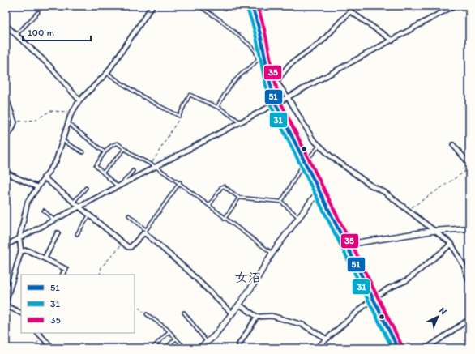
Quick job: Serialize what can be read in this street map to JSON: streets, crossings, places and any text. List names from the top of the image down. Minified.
{"districts":["女沼"],"lines":["transit line 51","transit line 35","transit line 31"],"legend":["51","31","35"],"scale_bar":"100 m","north":"top right"}
